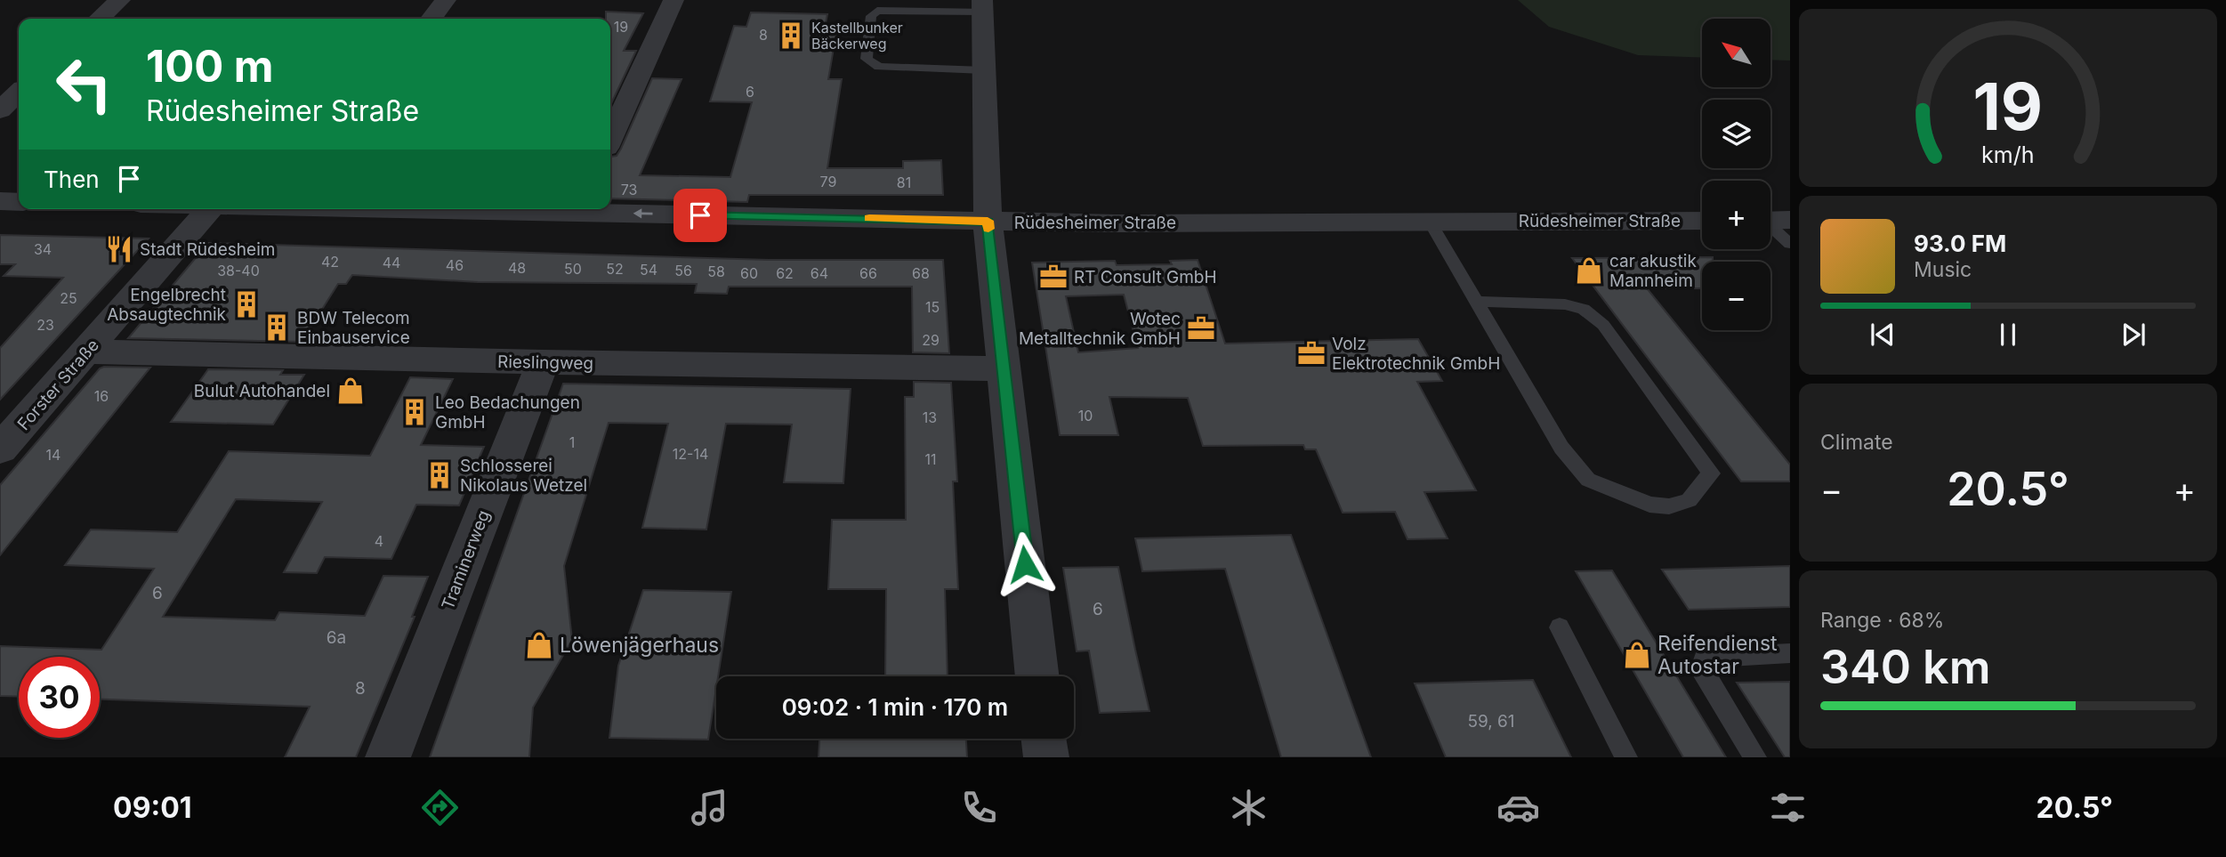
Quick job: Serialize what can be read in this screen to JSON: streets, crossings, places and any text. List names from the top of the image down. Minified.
{"streets":{"street":["Rüdesheimer Straße","Rieslingweg","Forster Straße","Traminerweg"]},"crossings":[["Rieslingweg","Forster Straße"],["Rieslingweg","Traminerweg"]],"one_way":["Rüdesheimer Straße"],"places":{"building":["Kastellbunker Bäckerweg","Engelbrecht Absaugtechnik","BDW Telecom Einbauservice","Leo Bedachungen GmbH","Schlosserei Nikolaus Wetzel"],"restaurant":["Stadt Rüdesheim"],"shop":["car akustik Mannheim","Bulut Autohandel","Löwenjägerhaus","Reifendienst Autostar"],"office":["RT Consult GmbH","Wotec Metalltechnik GmbH","Volz Elektrotechnik GmbH"]},"house_numbers":["19","8","6","79","81","73","34","42","44","46","48","50","52","54","38-40","56","58","60","62","64","66","68","25","15","23","29","16","10","13","1","12-14","14","11","4","6","6","6a","8","59, 61"],"north":"top left","page":{"map_buttons":["+","−"],"turn":["100 m","Rüdesheimer Straße"],"then":"Then","song":["93.0 FM","Music"],"tile":["Climate",["Range · 68%","340 km"]],"heat":["−","20.5°","+"],"limit":"30","trip":"09:02 · 1 min · 170 m","tabs":["09:01","20.5°"],"gauge":["19","km/h"]}}
